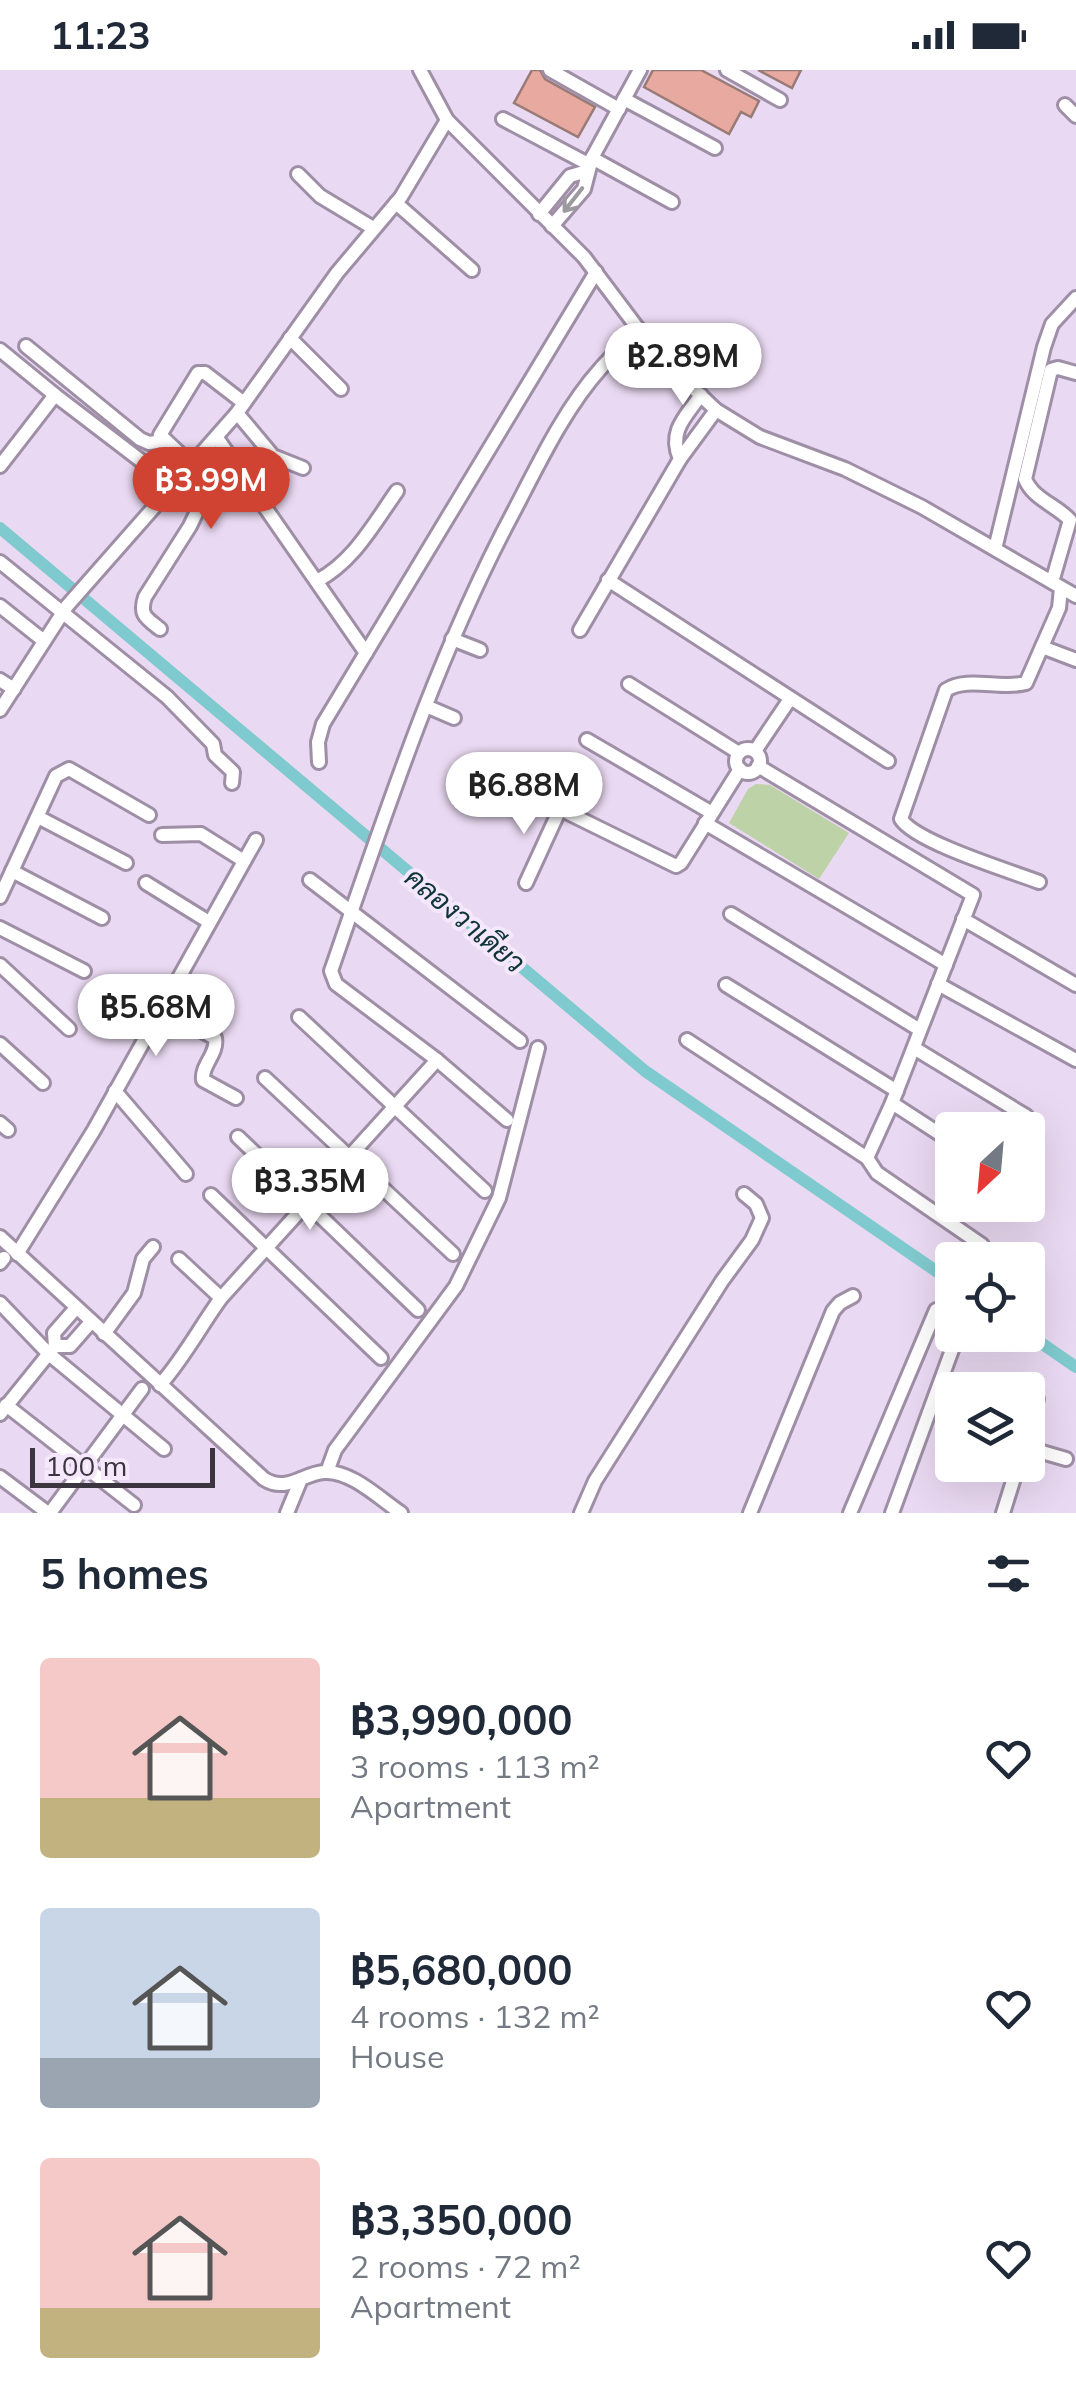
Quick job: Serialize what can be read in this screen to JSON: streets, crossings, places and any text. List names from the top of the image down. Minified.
{"water":["คลองวาเดียว"],"scale_bar":"100 m","north":"bottom left","page":{"status":"11:23","price":["฿2.89M","฿3.99M","฿6.88M","฿5.68M","฿3.35M"],"scale":"100 m","heading":"5 homes","list":[{"name":"฿3,990,000","note":"3 rooms · 113 m² · Apartment"},{"name":"฿5,680,000","note":"4 rooms · 132 m² · House"},{"name":"฿3,350,000","note":"2 rooms · 72 m² · Apartment"}]}}
